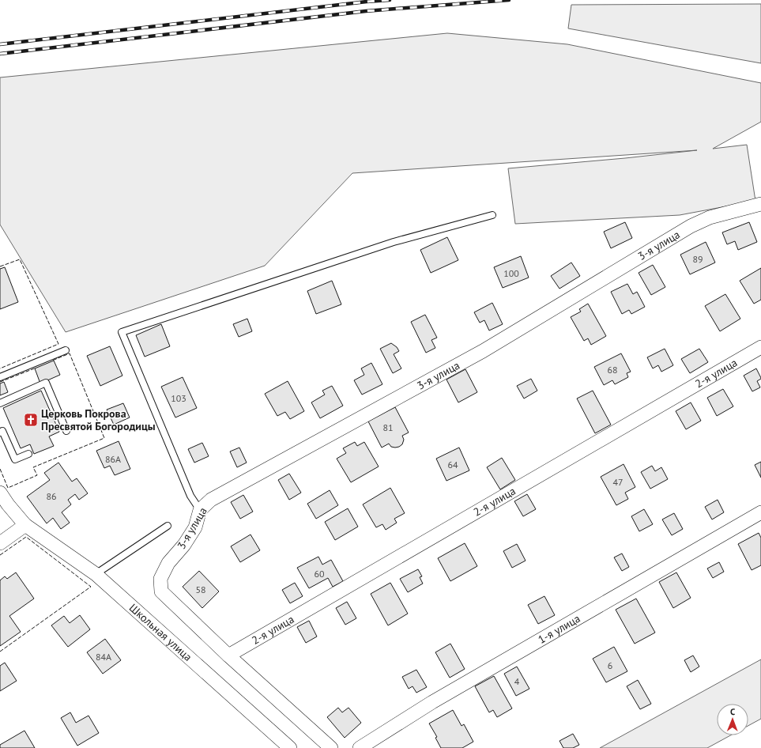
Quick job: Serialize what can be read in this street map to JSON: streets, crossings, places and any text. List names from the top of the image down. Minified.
{"streets":{"street":["3-я улица","2-я улица","1-я улица","Школьная улица"]},"crossings":[["3-я улица","2-я улица"]],"places":{"church":["Церковь Покрова Пресвятой Богородицы"]},"house_numbers":["89","100","68","103","81","86А","64","47","86","60","58","84А","6","4"],"north":"top"}
